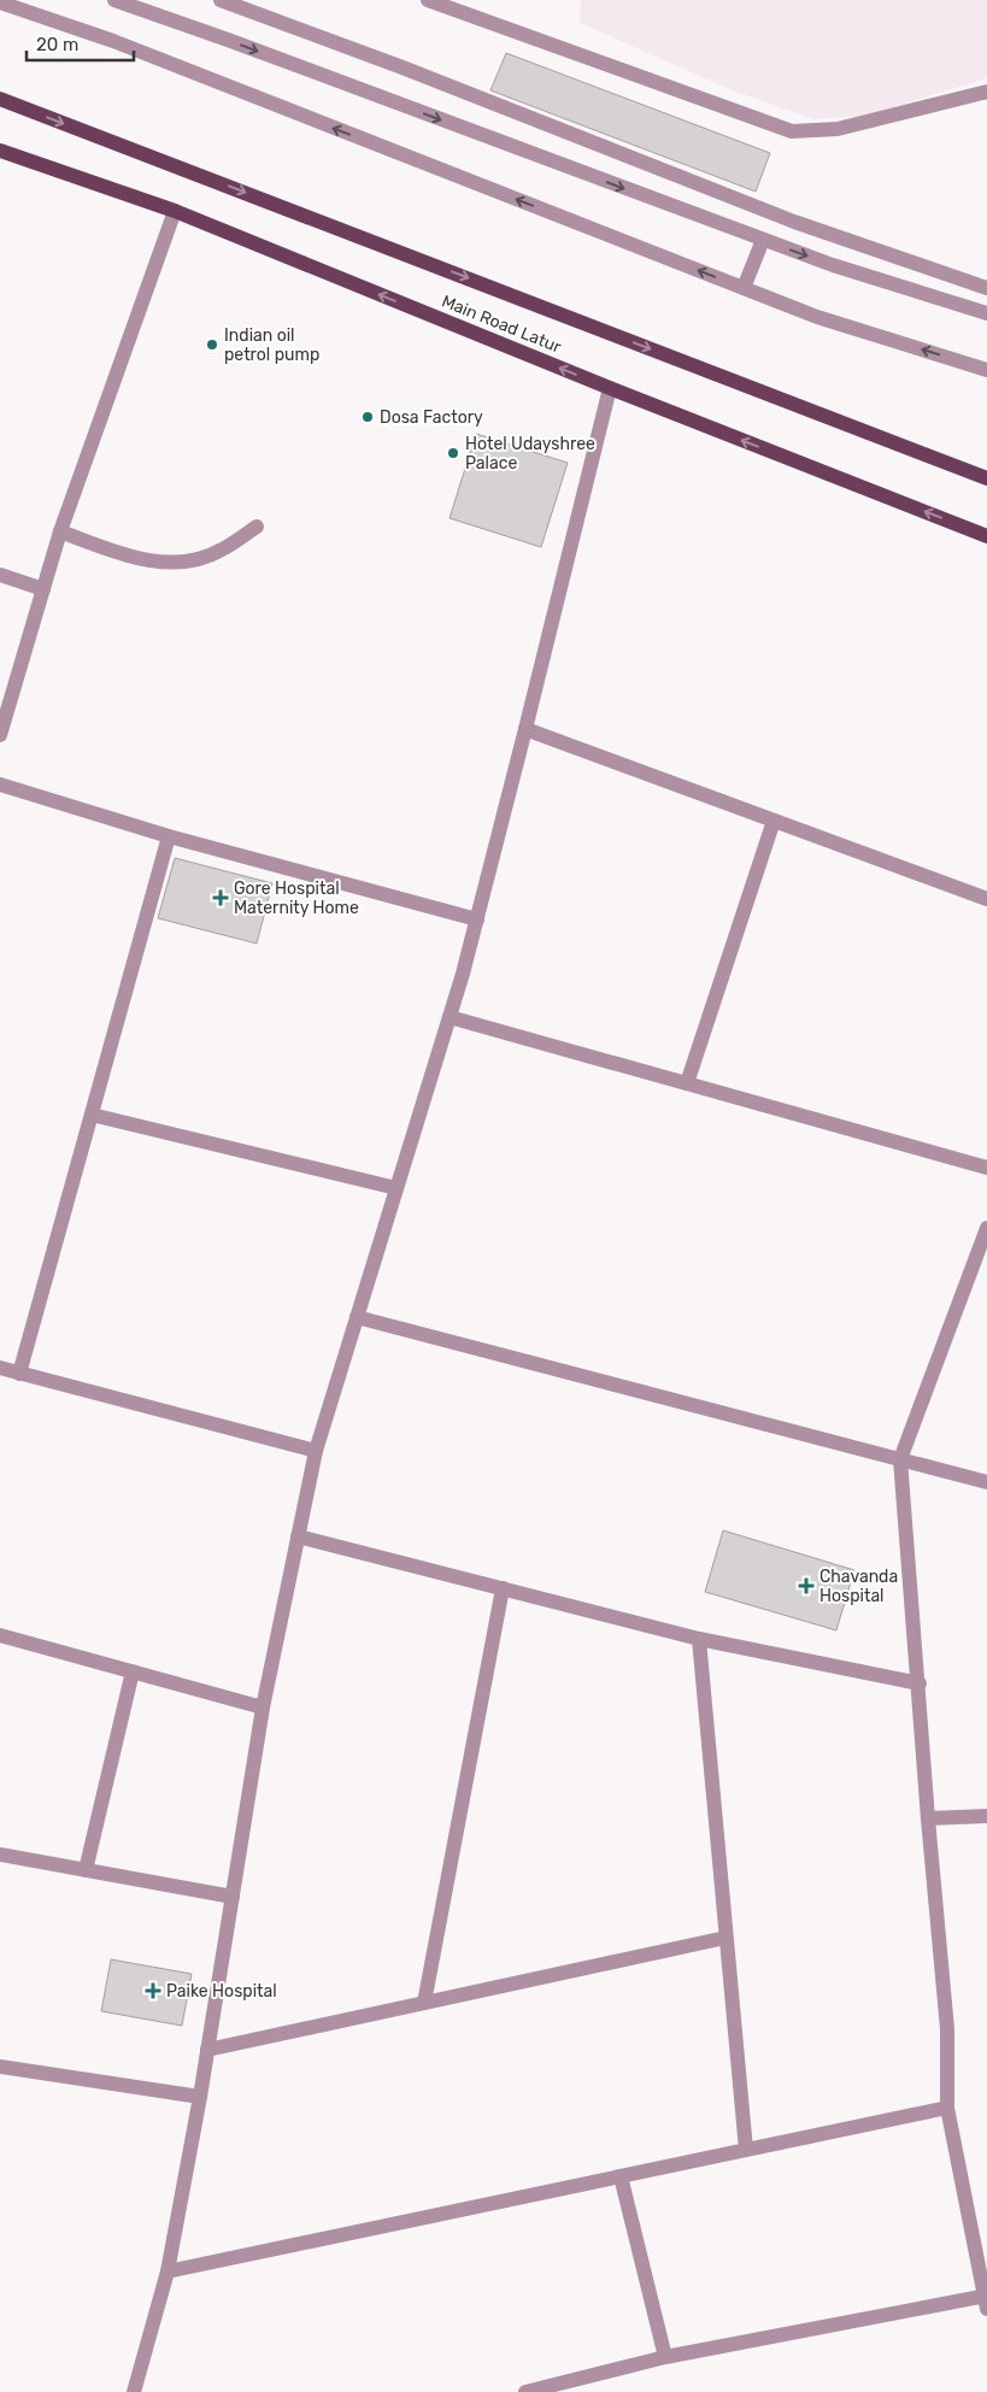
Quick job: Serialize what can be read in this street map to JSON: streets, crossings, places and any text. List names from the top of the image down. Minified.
{"streets":{"main road":["Main Road Latur"]},"places":{"other":["Indian oil petrol pump","Dosa Factory","Hotel Udayshree Palace"],"health":["Gore Hospital Maternity Home","Chavanda Hospital","Paike Hospital"]},"scale_bar":"20 m"}
